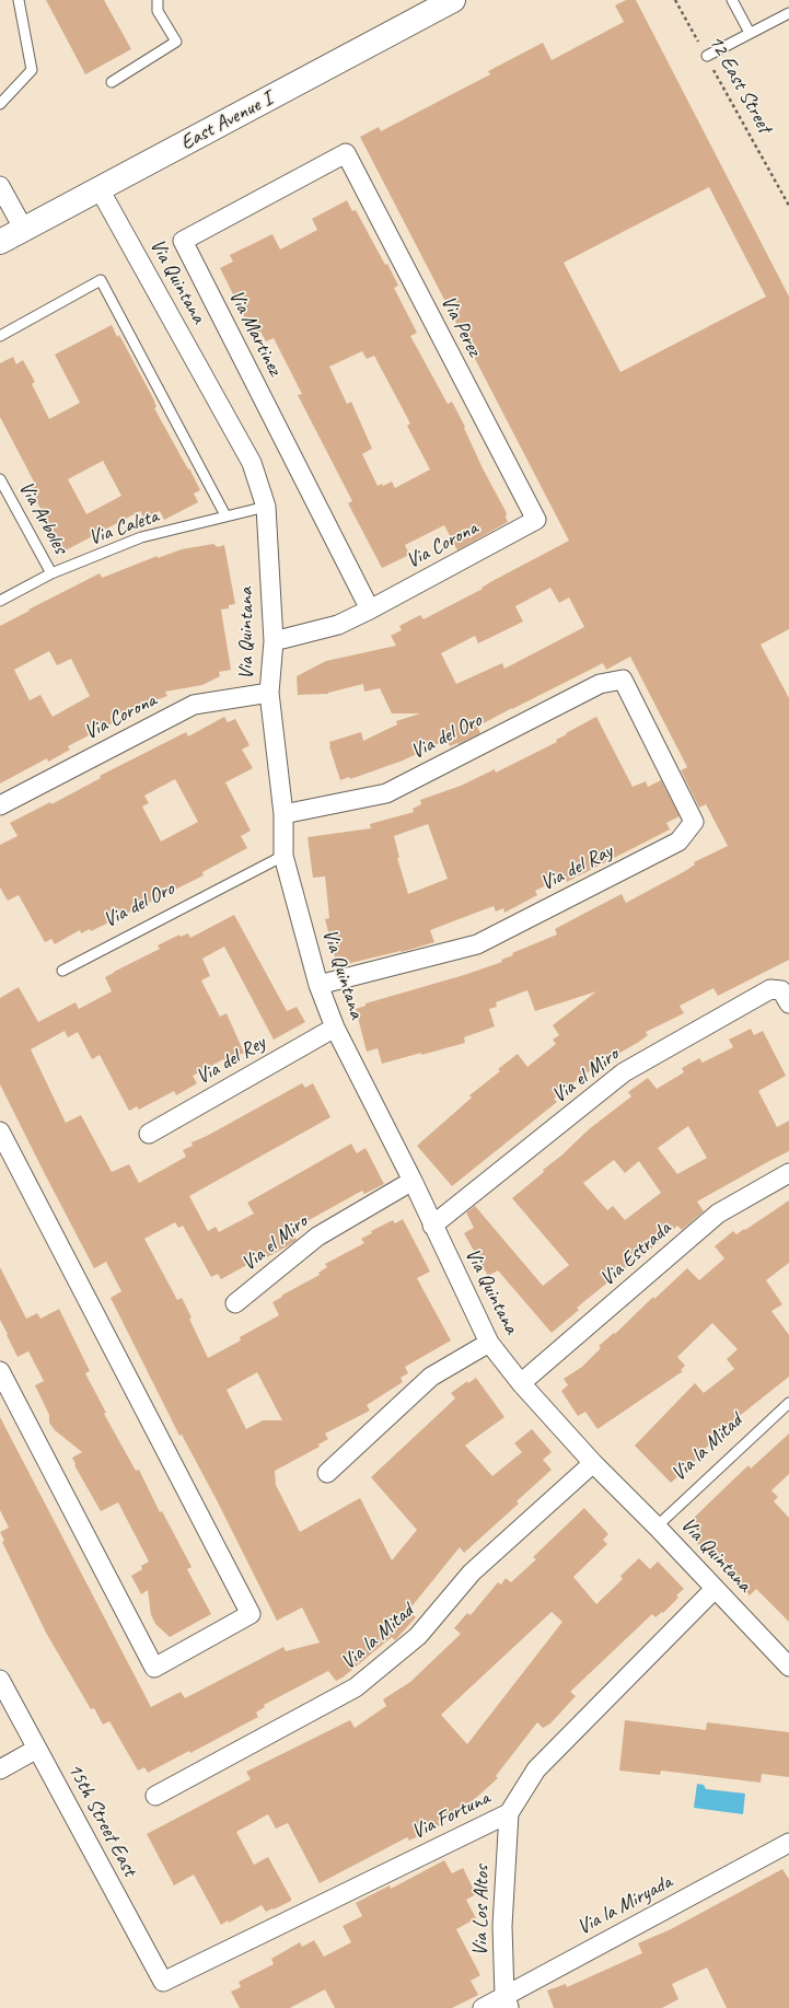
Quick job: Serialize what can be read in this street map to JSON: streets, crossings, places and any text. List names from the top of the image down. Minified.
{"streets":{"main road":["East Avenue I"],"street":["Via Quintana","Via Perez","Via Martinez","Via Corona","Via del Oro","Via del Ray","Via del Rey","Via el Miro","Via Estrada","Via la Mitad","Via Fortuna","15th Street East","Via la Miryada","Via Los Altos"],"lane":["Via Arboles","Via Caleta"],"path":["12 East Street"]},"crossings":[["East Avenue I","Via Quintana"],["Via Quintana","Via Caleta"],["Via Quintana","Via Corona"],["Via Quintana","Via del Oro"],["Via Quintana","Via del Ray"],["Via Quintana","Via del Rey"],["Via Quintana","Via el Miro"],["Via Quintana","Via Estrada"],["Via Quintana","Via la Mitad"],["Via Quintana","Via Fortuna"],["Via Perez","Via Martinez"],["Via Perez","Via Corona"],["Via Martinez","Via Corona"],["Via Arboles","Via Caleta"],["Via del Oro","Via del Ray"],["Via Fortuna","15th Street East"],["Via Fortuna","Via Los Altos"],["Via la Miryada","Via Los Altos"]]}
